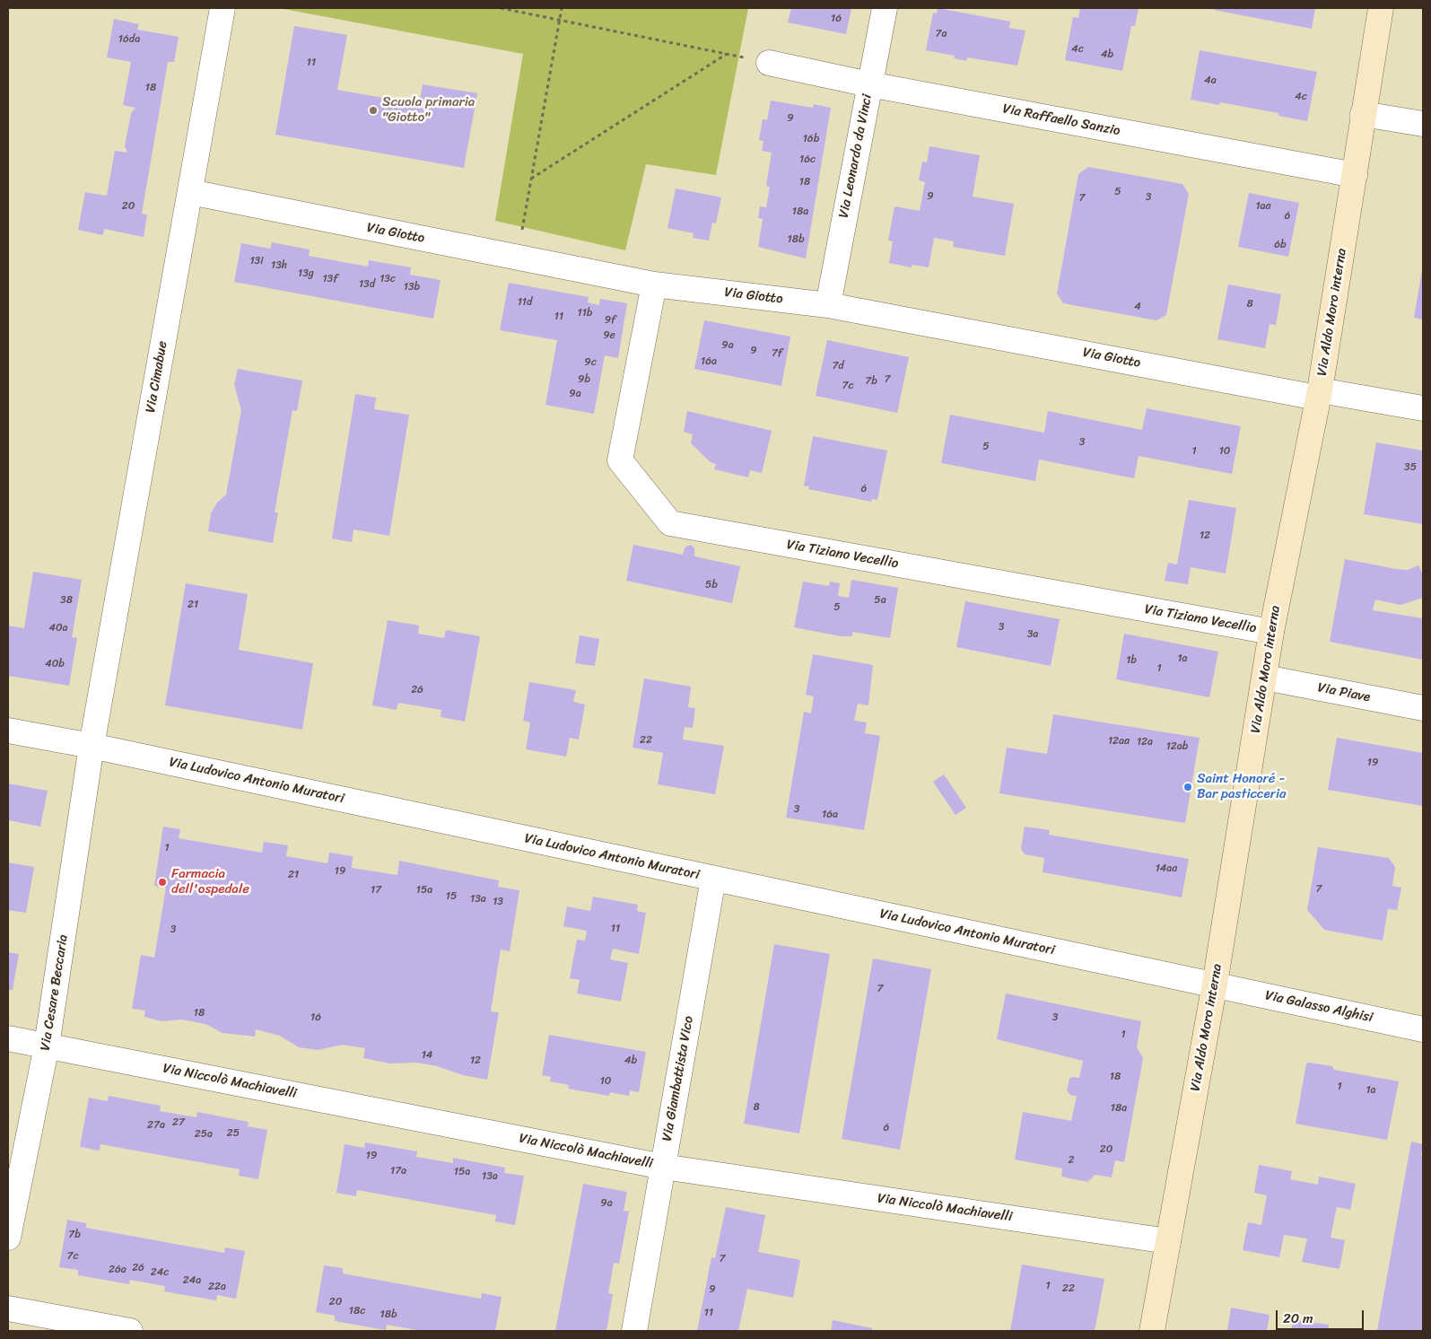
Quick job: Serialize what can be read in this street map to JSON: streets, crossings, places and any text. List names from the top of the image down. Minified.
{"streets":{"street":["Via Raffaello Sanzio","Via Leonardo da Vinci","Via Giotto","Via Aldo Moro interna","Via Cimabue","Via Tiziano Vecellio","Via Piave","Via Ludovico Antonio Muratori","Via Cesare Beccaria","Via Galasso Alghisi","Via Giambattista Vico","Via Niccolò Machiavelli"]},"crossings":[["Via Raffaello Sanzio","Via Leonardo da Vinci"],["Via Raffaello Sanzio","Via Aldo Moro interna"],["Via Leonardo da Vinci","Via Giotto"],["Via Giotto","Via Aldo Moro interna"],["Via Giotto","Via Cimabue"],["Via Giotto","Via Tiziano Vecellio"],["Via Aldo Moro interna","Via Tiziano Vecellio"],["Via Aldo Moro interna","Via Piave"],["Via Aldo Moro interna","Via Ludovico Antonio Muratori"],["Via Aldo Moro interna","Via Galasso Alghisi"],["Via Aldo Moro interna","Via Niccolò Machiavelli"],["Via Cimabue","Via Ludovico Antonio Muratori"],["Via Cimabue","Via Cesare Beccaria"],["Via Ludovico Antonio Muratori","Via Cesare Beccaria"],["Via Ludovico Antonio Muratori","Via Galasso Alghisi"],["Via Ludovico Antonio Muratori","Via Giambattista Vico"],["Via Cesare Beccaria","Via Niccolò Machiavelli"],["Via Giambattista Vico","Via Niccolò Machiavelli"]],"places":["Scuola primaria \"Giotto\"","Saint Honoré - Bar pasticceria","Farmacia dell'ospedale"],"house_numbers":["16","7a","16da","4c","4b","11","4a","18","4c","9","16b","16c","18","5","9","3","7","20","1aa","18a","6","18b","6b","13i","13h","13g","13f","13c","13d","13b","11d","8","4","11b","11","9f","9e","9a","9","7f","16a","9c","7d","9b","7","7b","7c","9a","3","5","1","10","35","6","12","5b","38","5a","21","5","3","40a","3a","1a","1b","40b","1","26","22","12aa","12a","12ab","19","3","16a","1","14aa","19","21","7","17","15a","15","13a","13","11","3","7","18","16","3","1","14","12","4b","18","10","1","1a","8","18a","27","27a","6","25","25a","20","19","2","17a","15a","13a","9a","7b","7c","7","26","26a","24c","24a","1","22a","22","9","20","18c","11","18b"],"scale_bar":"20 m"}
